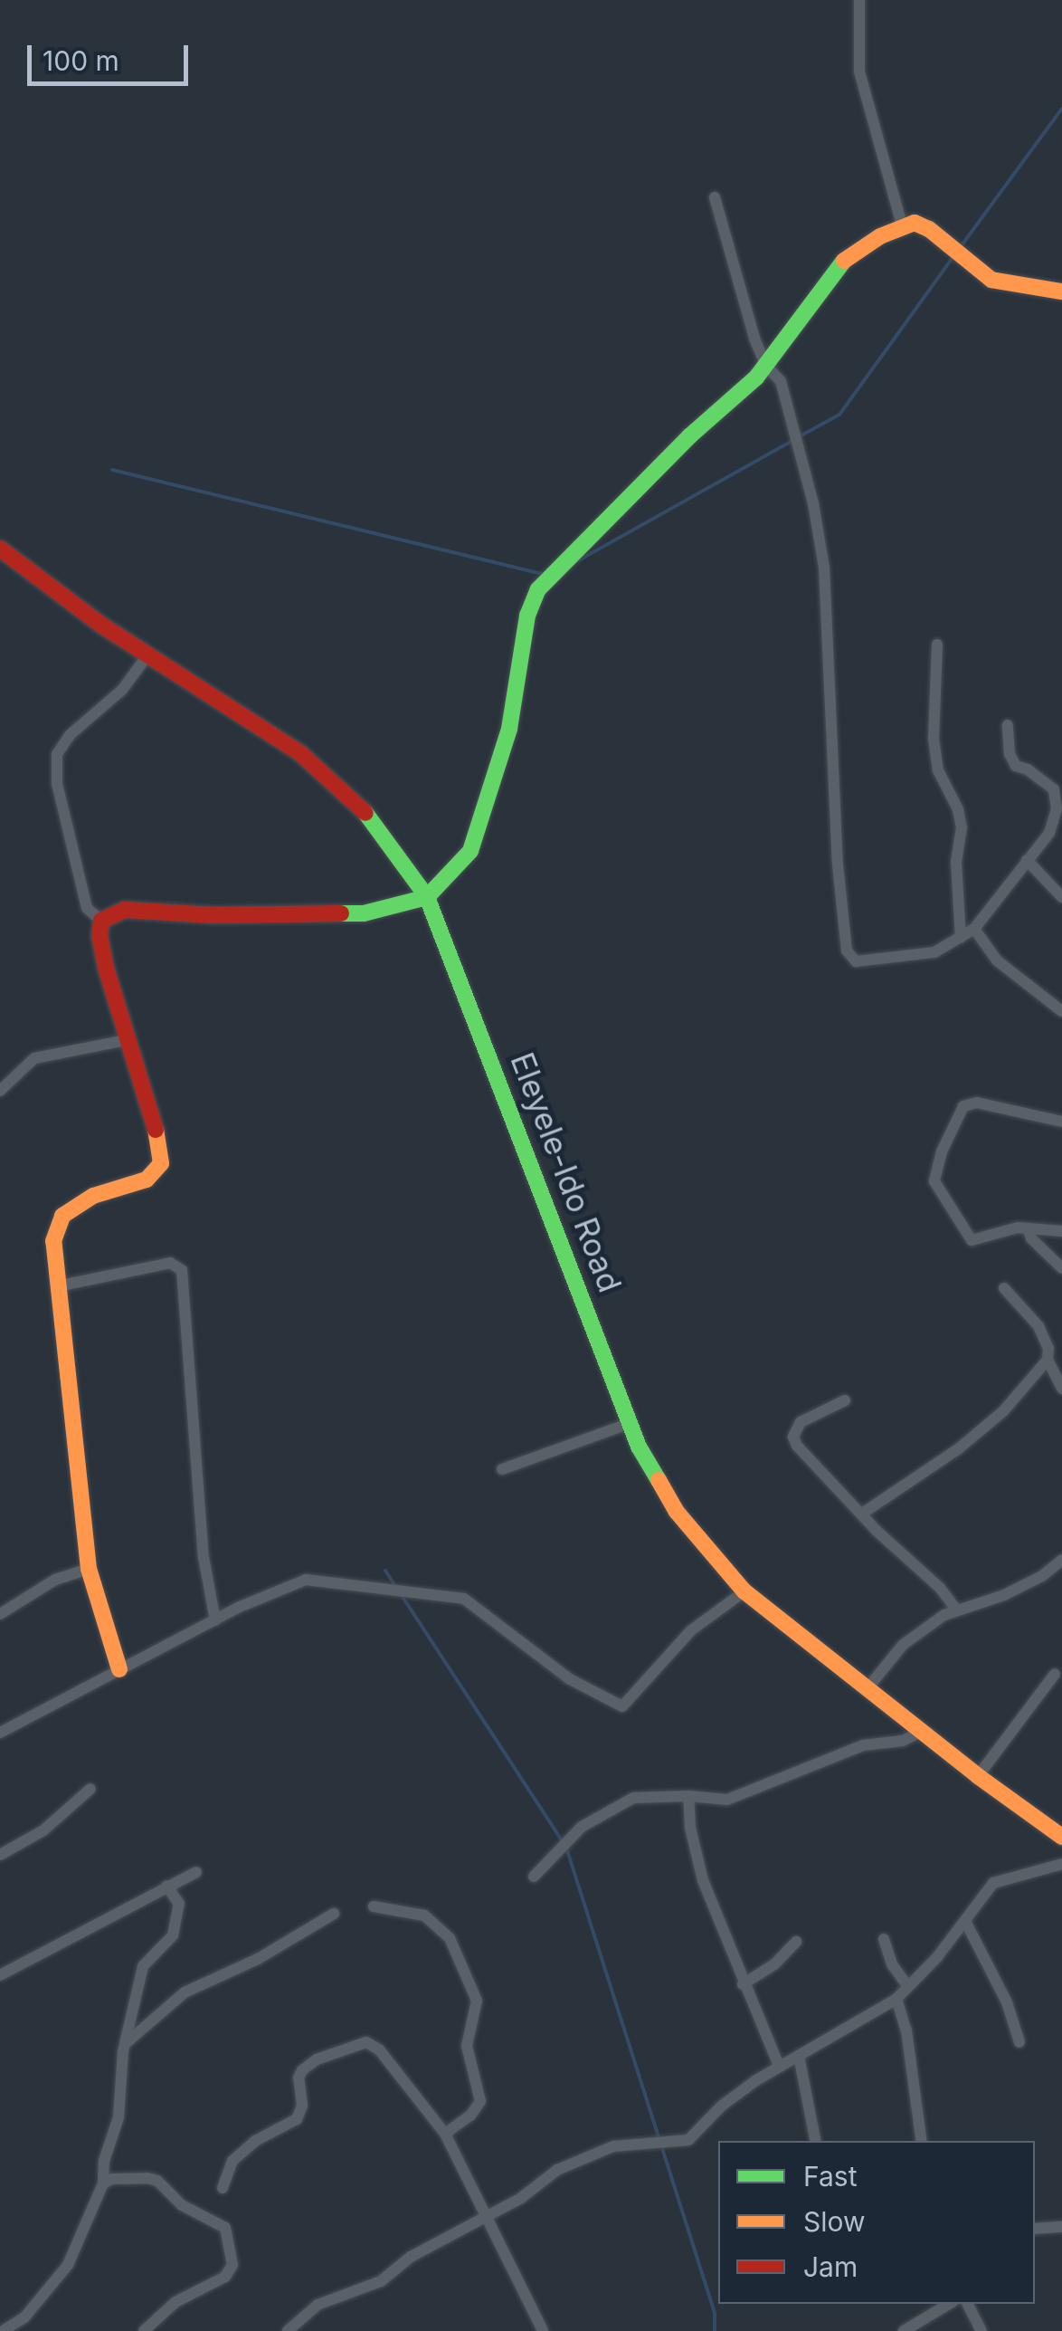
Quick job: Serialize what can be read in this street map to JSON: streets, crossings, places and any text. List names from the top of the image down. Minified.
{"streets":{"street":["Eleyele-Ido Road"]},"legend":["Fast","Slow","Jam"],"scale_bar":"100 m"}
